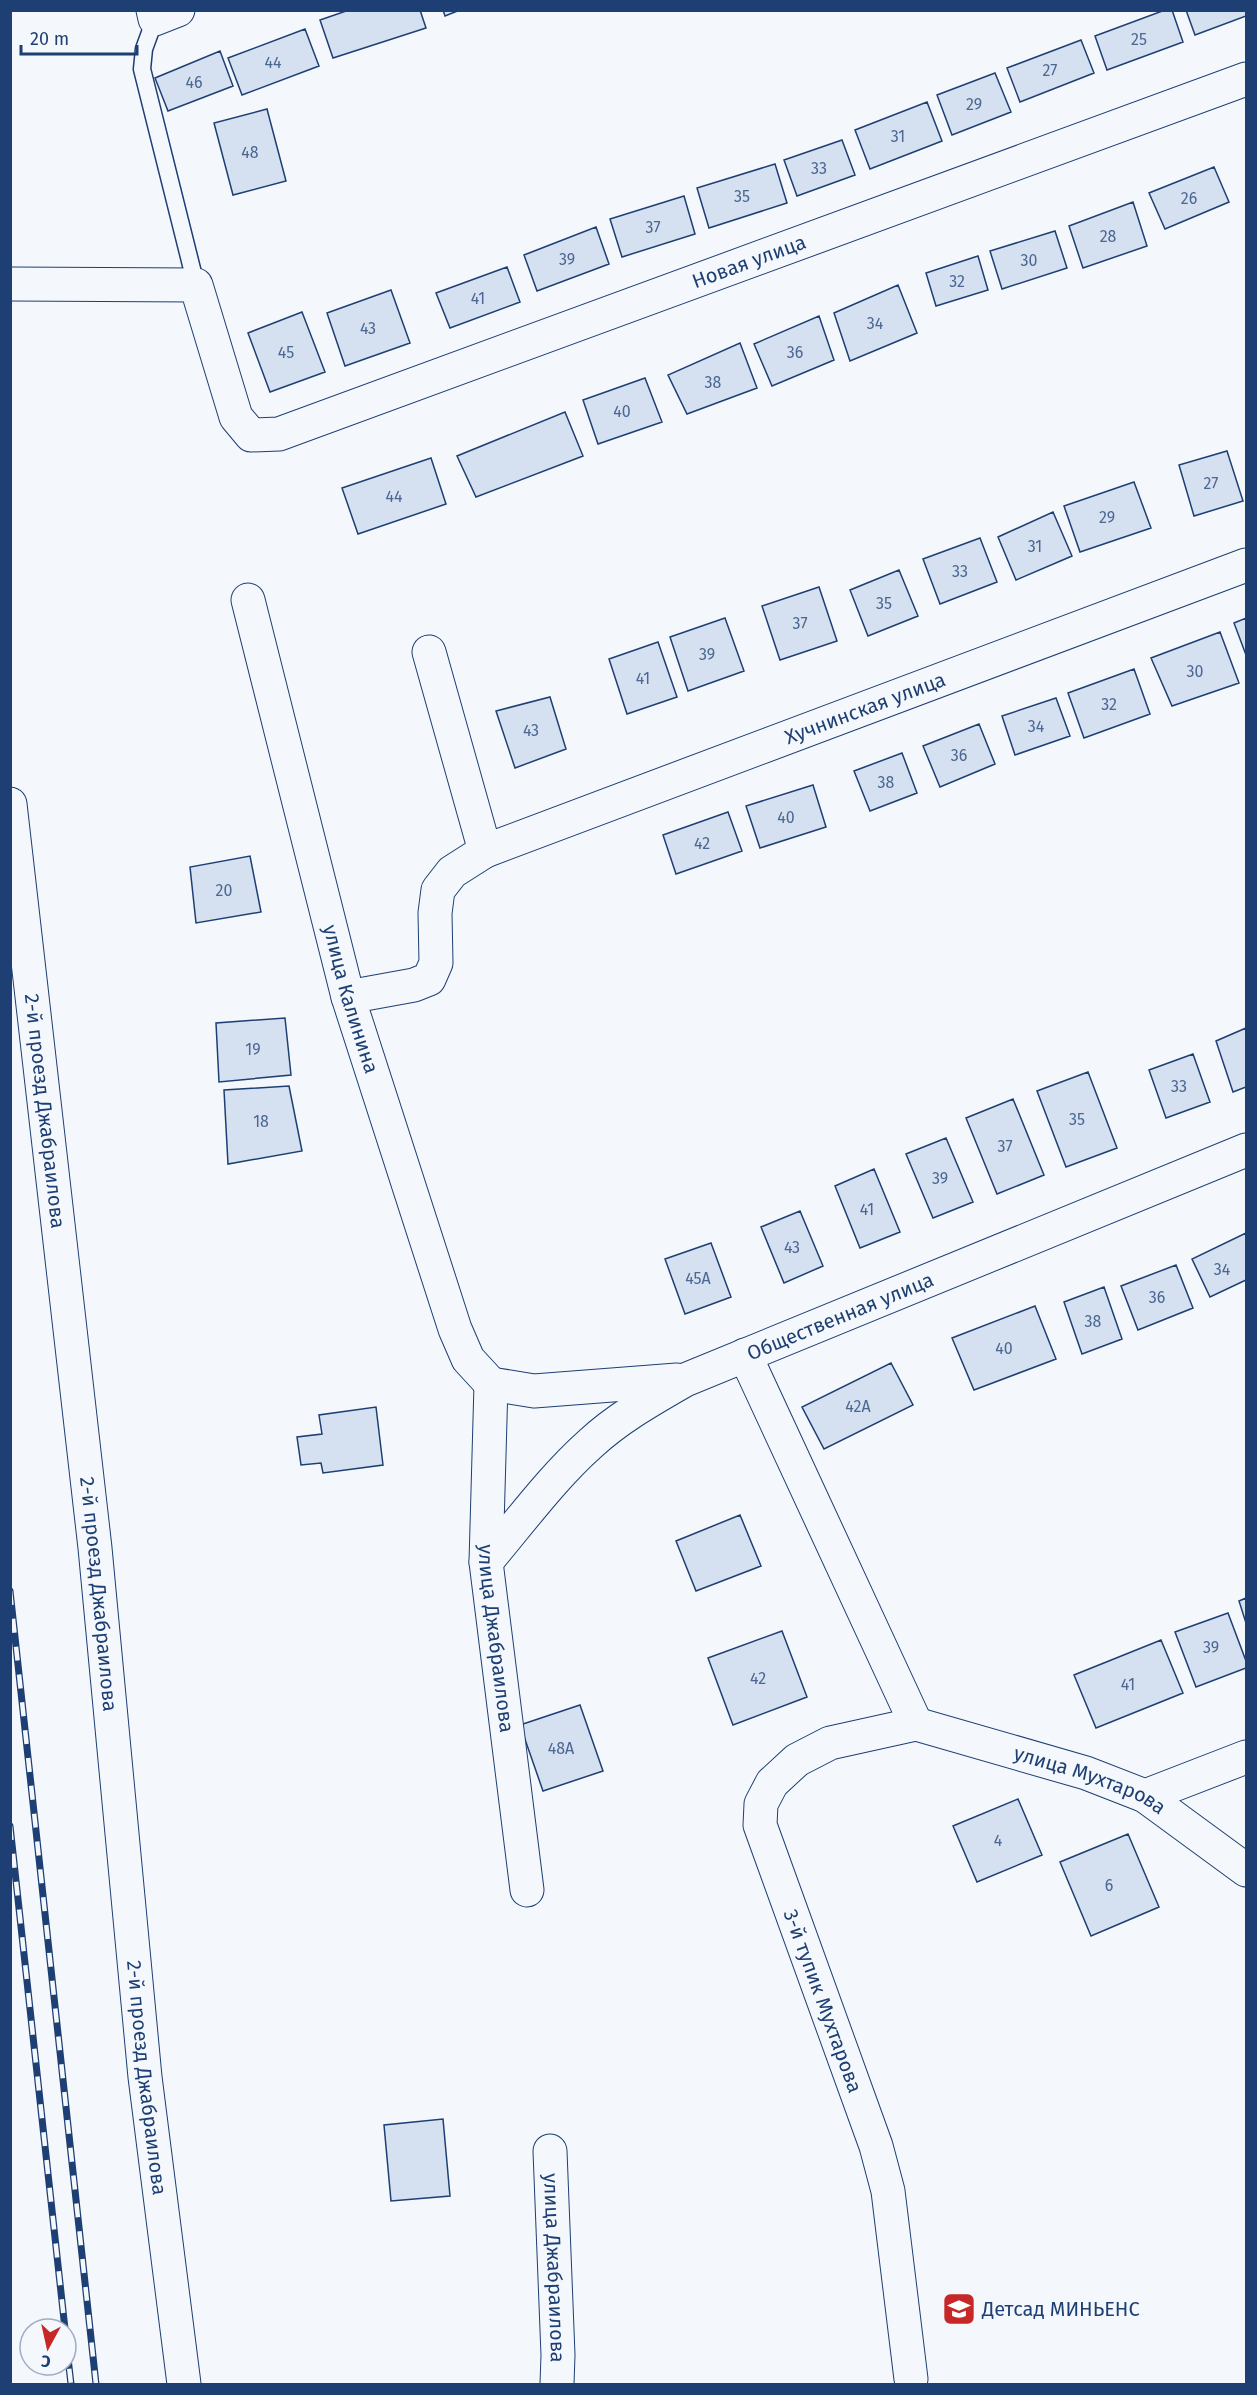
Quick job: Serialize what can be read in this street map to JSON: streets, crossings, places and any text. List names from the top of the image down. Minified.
{"streets":{"street":["Новая улица","Хучнинская улица","улица Калинина","2-й проезд Джабраилова","Общественная улица","улица Джабраилова","улица Мухтарова","3-й тупик Мухтарова"]},"crossings":[["Хучнинская улица","улица Калинина"],["улица Калинина","улица Джабраилова"],["Общественная улица","улица Джабраилова"],["улица Мухтарова","3-й тупик Мухтарова"]],"places":{"school or university":["Детсад МИНЬЕНС"]},"house_numbers":["25","44","27","46","29","31","48","33","35","26","37","28","39","30","32","41","34","43","45","36","38","40","27","44","29","31","33","35","37","39","30","41","32","34","43","36","38","40","42","20","19","33","35","18","37","39","41","43","34","45А","36","38","40","42А","39","42","41","48А","4","6"],"scale_bar":"20 m","north":"bottom"}
